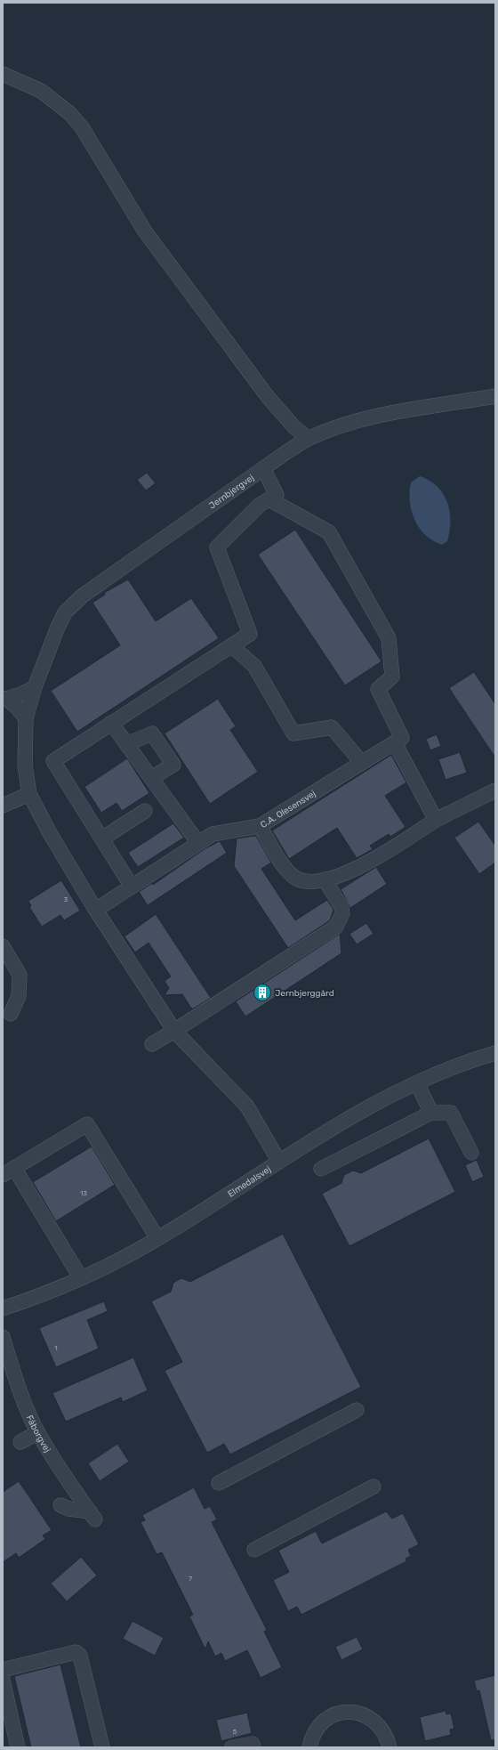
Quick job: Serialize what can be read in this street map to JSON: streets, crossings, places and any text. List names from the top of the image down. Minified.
{"streets":{"street":["Jernbjergvej","C.A. Olesensvej","Elmedalsvej","Fåborgvej"]},"places":{"building":["Jernbjerggård"]},"house_numbers":["3","13","1","7","5"]}
